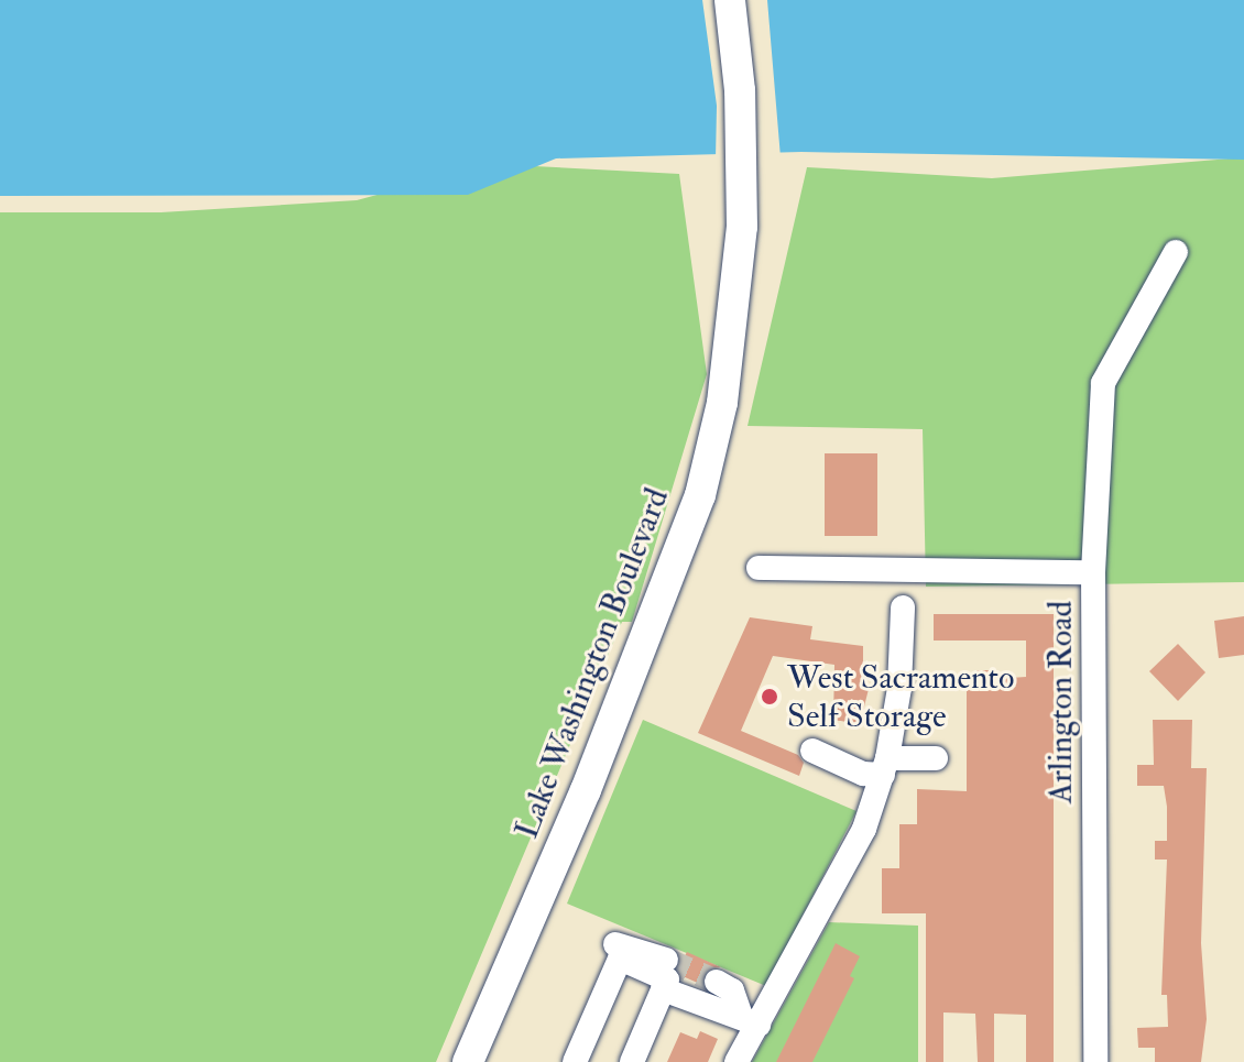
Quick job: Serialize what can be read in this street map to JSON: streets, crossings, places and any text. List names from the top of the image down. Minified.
{"streets":{"main road":["Lake Washington Boulevard"],"street":["Arlington Road"]},"places":["West Sacramento Self Storage"]}
